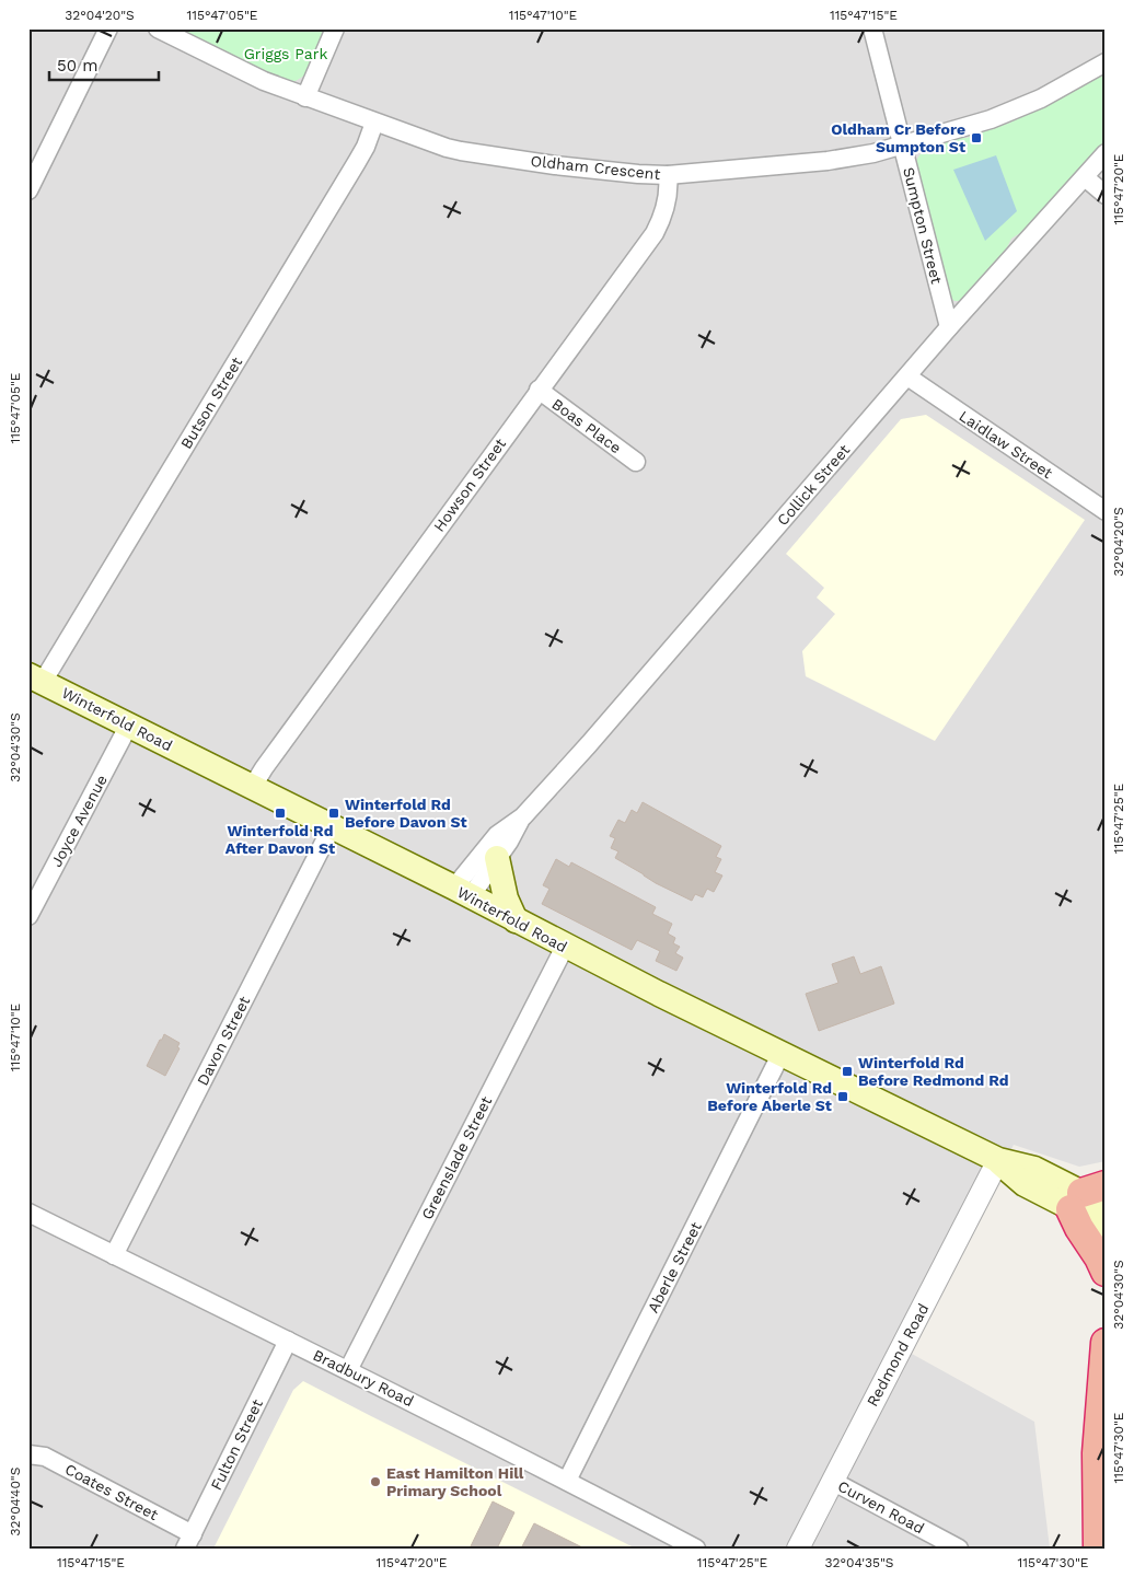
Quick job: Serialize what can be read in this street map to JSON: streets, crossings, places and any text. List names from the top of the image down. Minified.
{"streets":{"main road":["Winterfold Road"],"street":["Oldham Crescent","Sumpton Street","Butson Street","Boas Place","Laidlaw Street","Howson Street","Collick Street","Joyce Avenue","Davon Street","Greenslade Street","Aberle Street","Redmond Road","Bradbury Road","Fulton Street","Coates Street","Curven Road"]},"crossings":[["Oldham Crescent","Sumpton Street"],["Oldham Crescent","Butson Street"],["Oldham Crescent","Howson Street"],["Sumpton Street","Collick Street"],["Butson Street","Winterfold Road"],["Boas Place","Howson Street"],["Laidlaw Street","Collick Street"],["Howson Street","Winterfold Road"],["Collick Street","Winterfold Road"],["Winterfold Road","Joyce Avenue"],["Winterfold Road","Davon Street"],["Winterfold Road","Greenslade Street"],["Winterfold Road","Aberle Street"],["Winterfold Road","Redmond Road"],["Davon Street","Bradbury Road"],["Greenslade Street","Bradbury Road"],["Aberle Street","Bradbury Road"],["Redmond Road","Curven Road"],["Bradbury Road","Fulton Street"],["Fulton Street","Coates Street"]],"parks":["Griggs Park"],"places":{"transit":["Oldham Cr Before Sumpton St","Winterfold Rd After Davon St","Winterfold Rd Before Davon St","Winterfold Rd Before Redmond Rd","Winterfold Rd Before Aberle St"],"other":["East Hamilton Hill Primary School"]},"scale_bar":"50 m","coordinates":["32°04'20\"S","115°47'05\"E","115°47'10\"E","115°47'15\"E","115°47'20\"E","32°04'30\"S","115°47'25\"E","115°47'30\"E","32°04'40\"S","32°04'35\"S"]}
